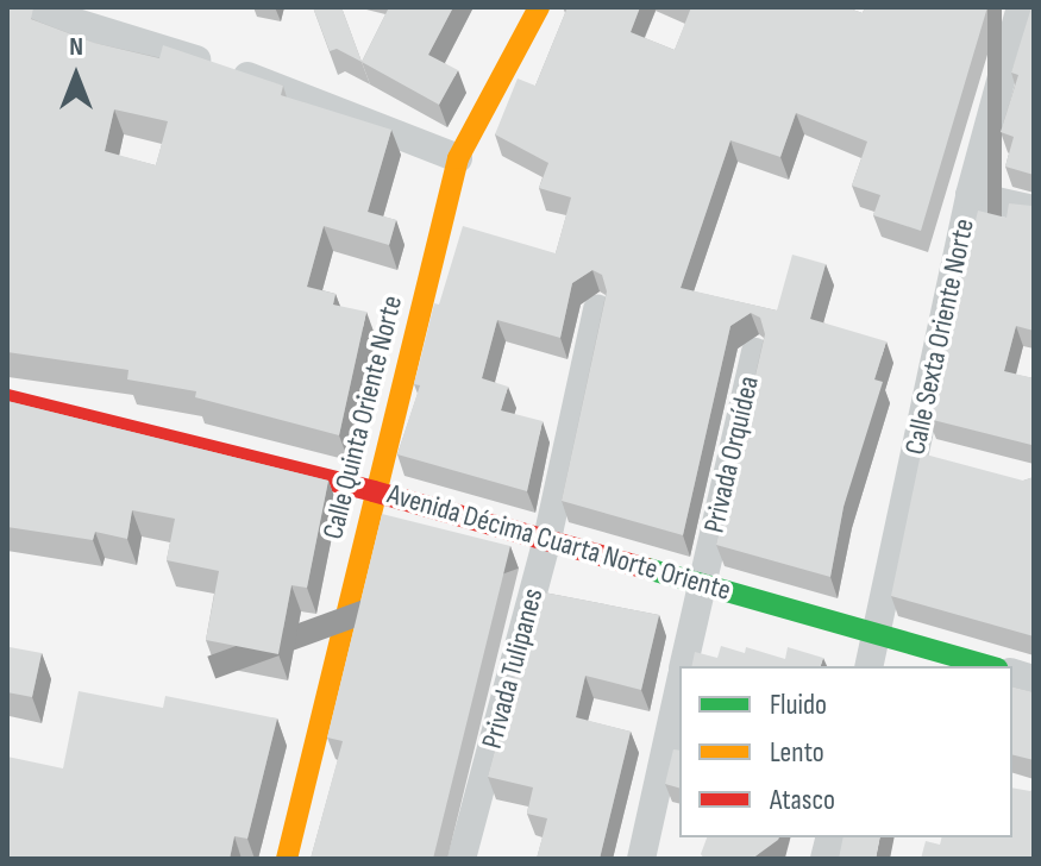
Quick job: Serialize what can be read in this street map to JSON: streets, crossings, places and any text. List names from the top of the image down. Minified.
{"streets":{"street":["Calle Sexta Oriente Norte","Calle Quinta Oriente Norte","Privada Orquídea","Avenida Décima Cuarta Norte Oriente","Privada Tulipanes"]},"crossings":[["Calle Sexta Oriente Norte","Avenida Décima Cuarta Norte Oriente"],["Calle Quinta Oriente Norte","Avenida Décima Cuarta Norte Oriente"],["Privada Orquídea","Avenida Décima Cuarta Norte Oriente"],["Avenida Décima Cuarta Norte Oriente","Privada Tulipanes"]],"legend":["Fluido","Lento","Atasco"],"north":"top"}
